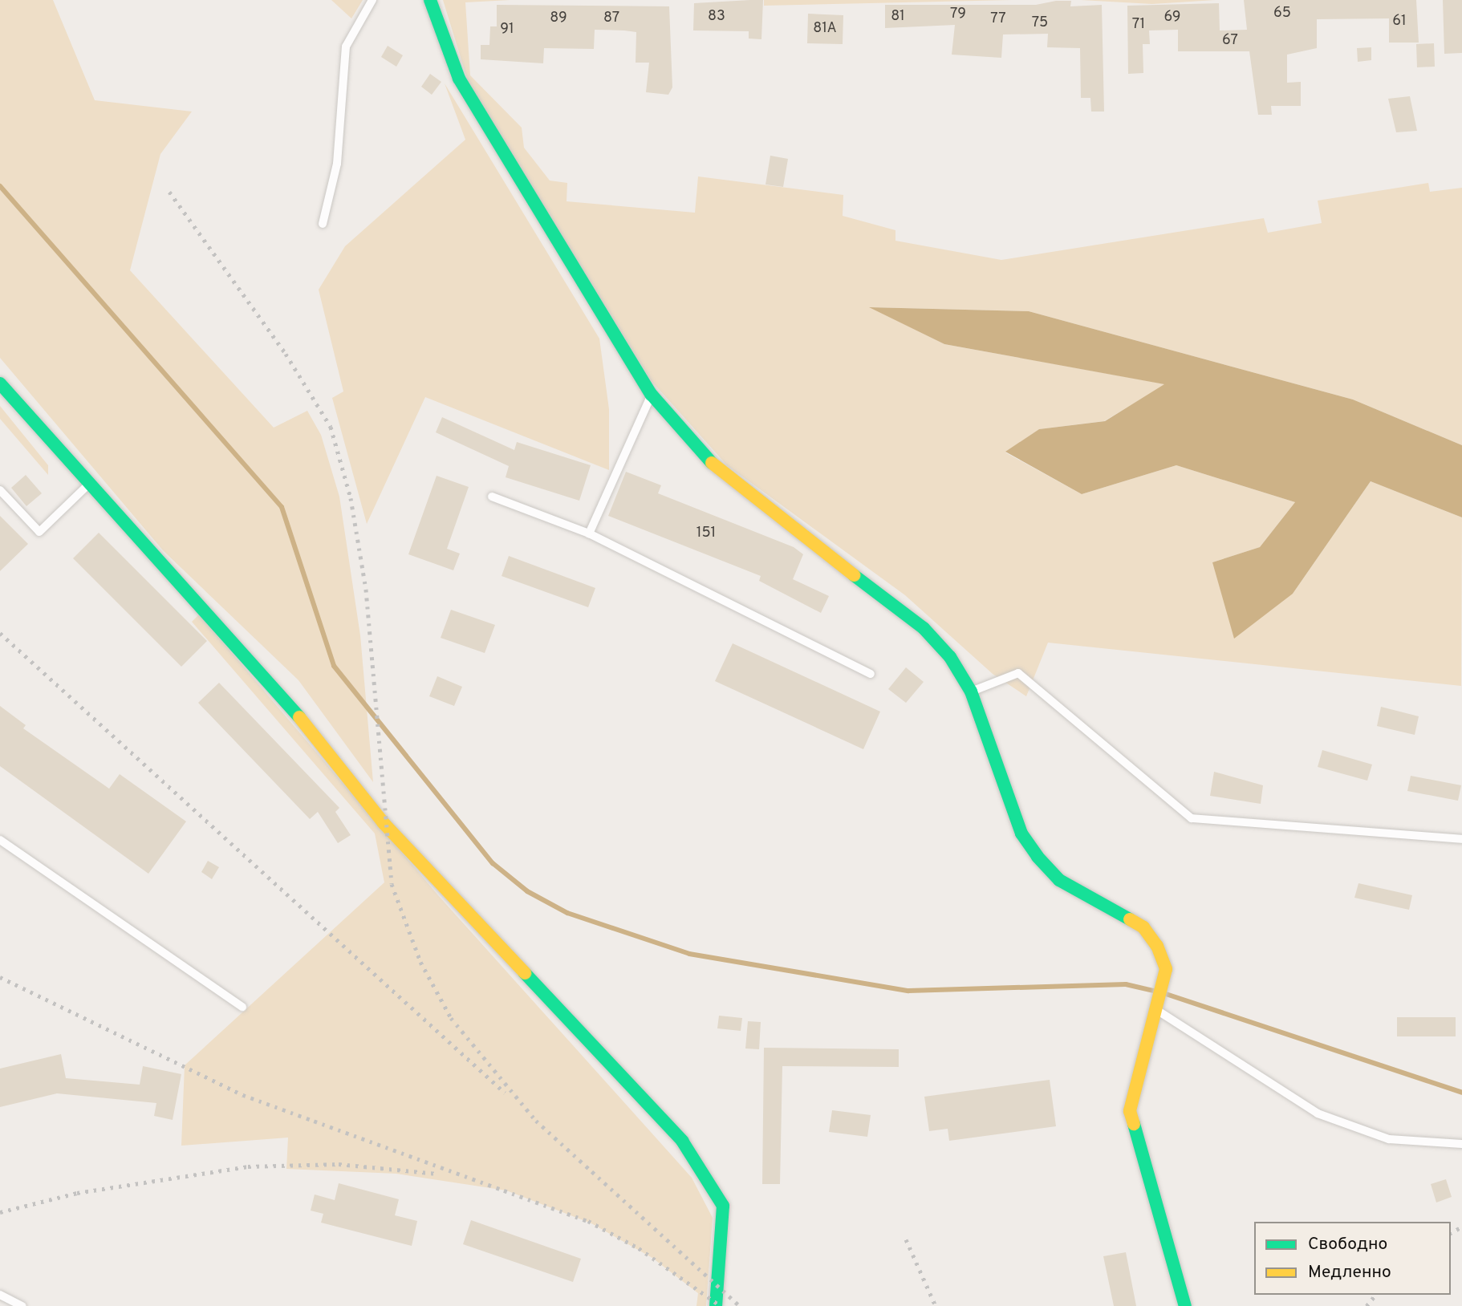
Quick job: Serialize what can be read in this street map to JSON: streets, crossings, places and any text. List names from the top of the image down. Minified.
{"house_numbers":["65","79","83","81","69","89","87","77","61","75","71","81А","91","67","151"],"legend":["Свободно","Медленно"]}
